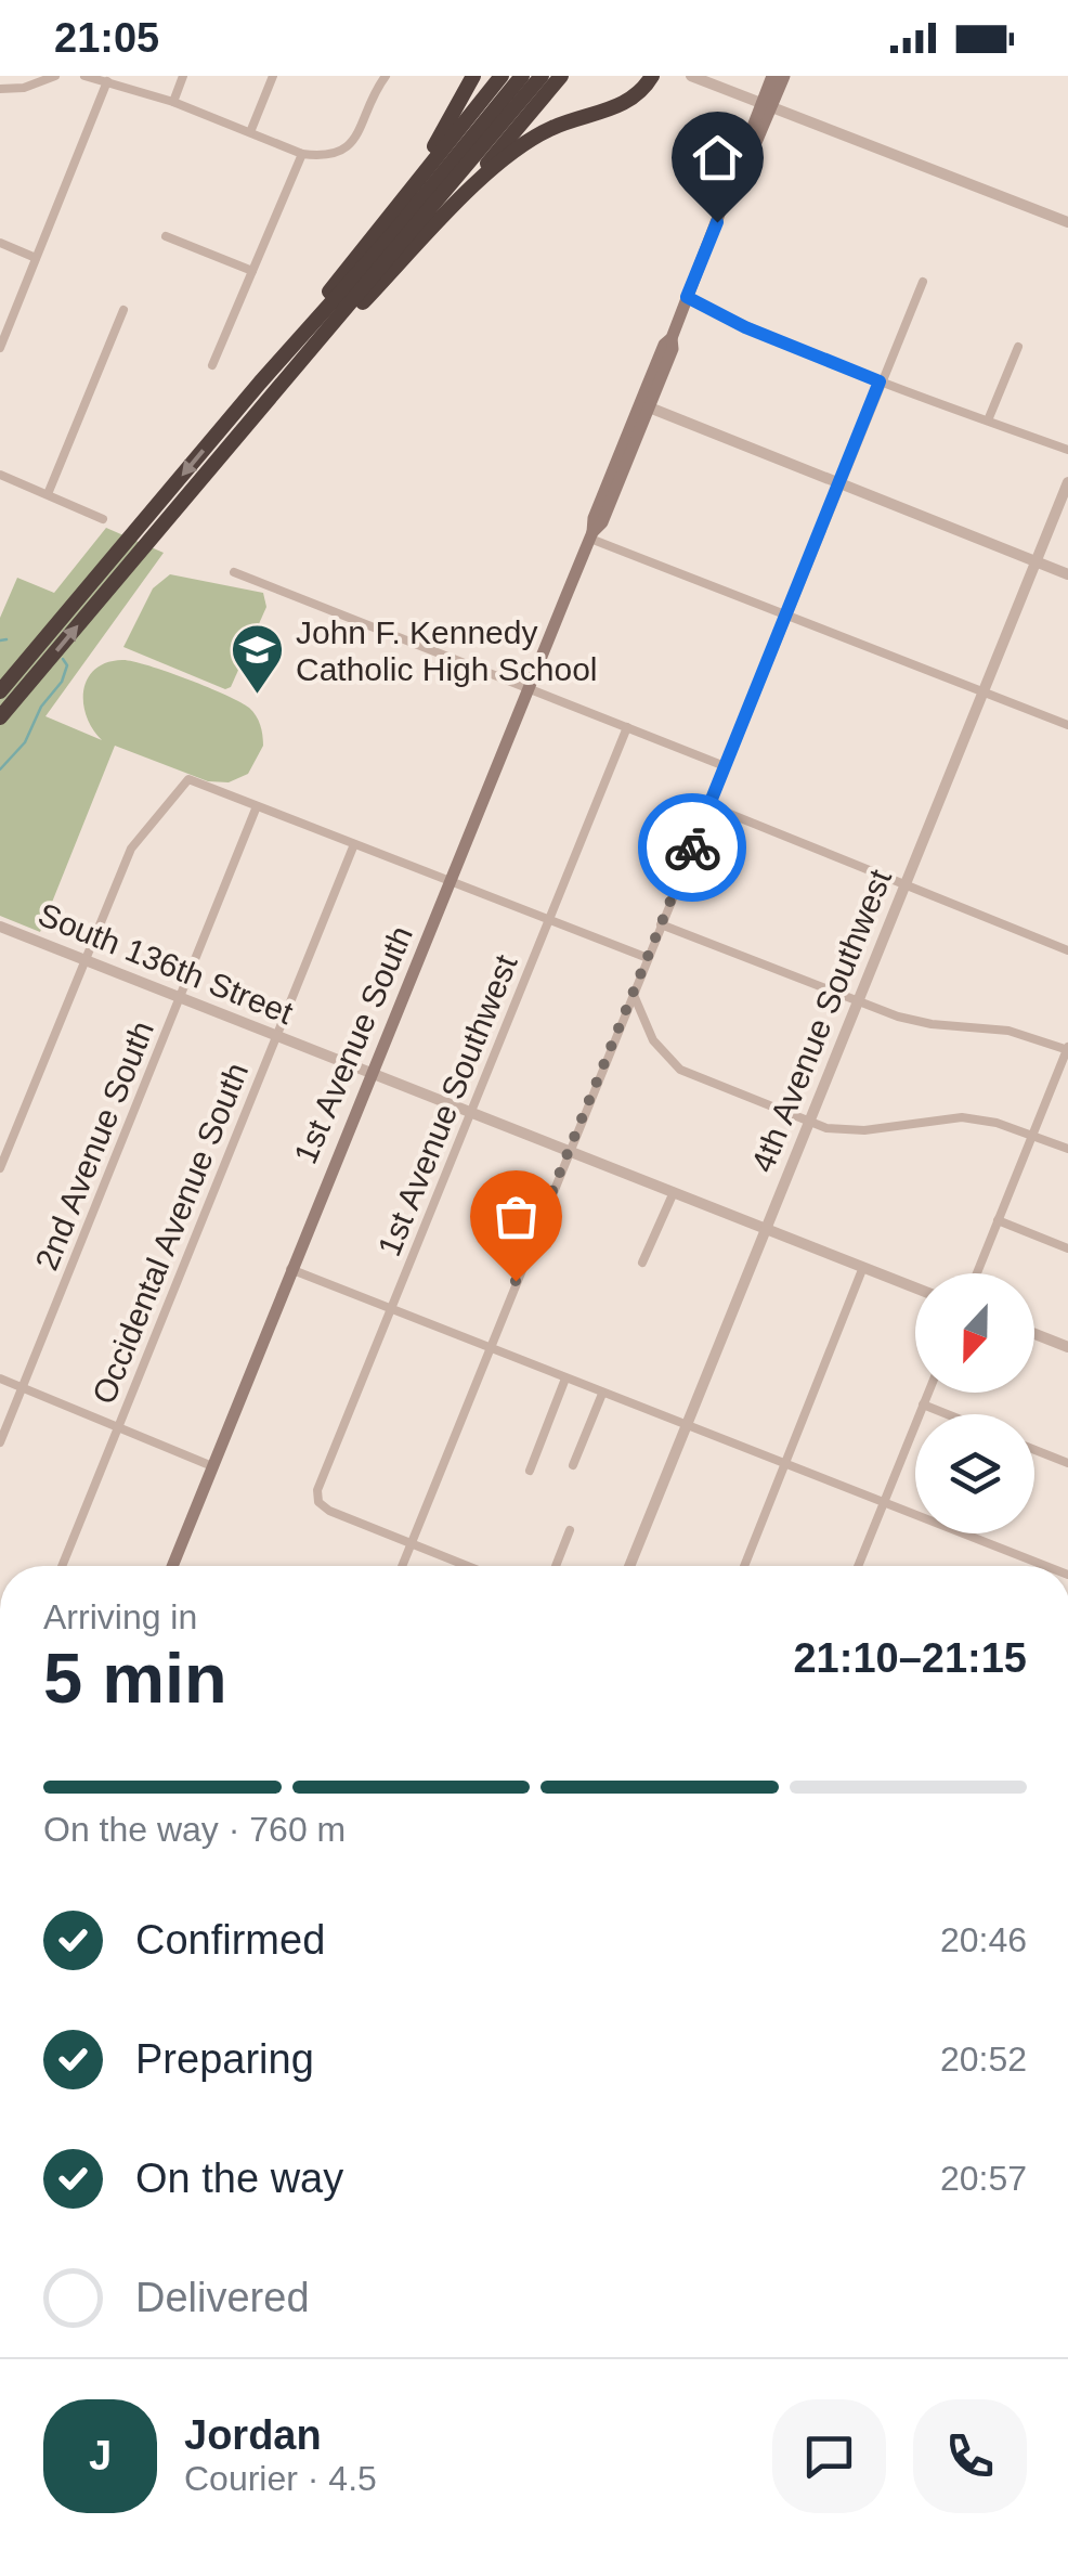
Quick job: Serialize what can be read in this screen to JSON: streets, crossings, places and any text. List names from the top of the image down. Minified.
{"streets":{"main road":["1st Avenue South"],"street":["South 136th Street","4th Avenue Southwest","1st Avenue Southwest","2nd Avenue South","Occidental Avenue South"]},"crossings":[["South 136th Street","4th Avenue Southwest"],["South 136th Street","1st Avenue South"],["South 136th Street","1st Avenue Southwest"],["South 136th Street","2nd Avenue South"],["South 136th Street","Occidental Avenue South"]],"places":{"school or university":["John F. Kennedy Catholic High School"]},"north":"bottom","page":{"status":"21:05","heading":["5 min","Arriving in","21:10–21:15"],"panel":["Jordan","Courier · 4.5"],"bar":"On the way · 760 m","list":[["Confirmed","20:46"],["Preparing","20:52"],["On the way","20:57"],"Delivered"],"round":"J"}}
